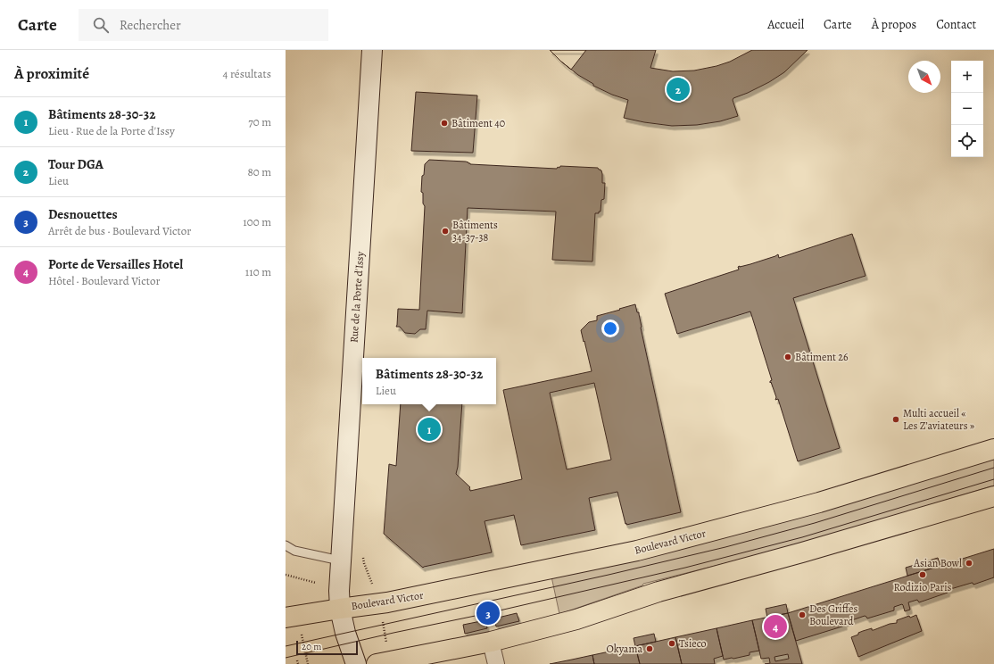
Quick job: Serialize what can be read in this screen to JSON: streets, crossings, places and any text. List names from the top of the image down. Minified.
{"streets":{"main road":["Rue de la Porte d'Issy","Boulevard Victor"]},"crossings":[["Rue de la Porte d'Issy","Boulevard Victor"]],"places":["Bâtiment 40","Bâtiments 34-37-38","Bâtiment 26","Multi accueil « Les Z’aviateurs »","Asian Bowl","Rodizio Paris","Des Griffes Boulevard","Tsieco","Okyama"],"scale_bar":"20 m","north":"bottom right","page":{"header":"Carte","search":"Rechercher","nav":["Accueil","Carte","À propos","Contact"],"heading":["À proximité","4 résultats"],"map_buttons":["+","−"],"pins":["2","1","3","4"],"list":[{"mark":"1","name":"Bâtiments 28-30-32","note":"Lieu · Rue de la Porte d'Issy","value":"70 m"},{"mark":"2","name":"Tour DGA","note":"Lieu","value":"80 m"},{"mark":"3","name":"Desnouettes","note":"Arrêt de bus · Boulevard Victor","value":"100 m"},{"mark":"4","name":"Porte de Versailles Hotel","note":"Hôtel · Boulevard Victor","value":"110 m"}],"popup":["Bâtiments 28-30-32","Lieu"],"scale":"20 m"}}
